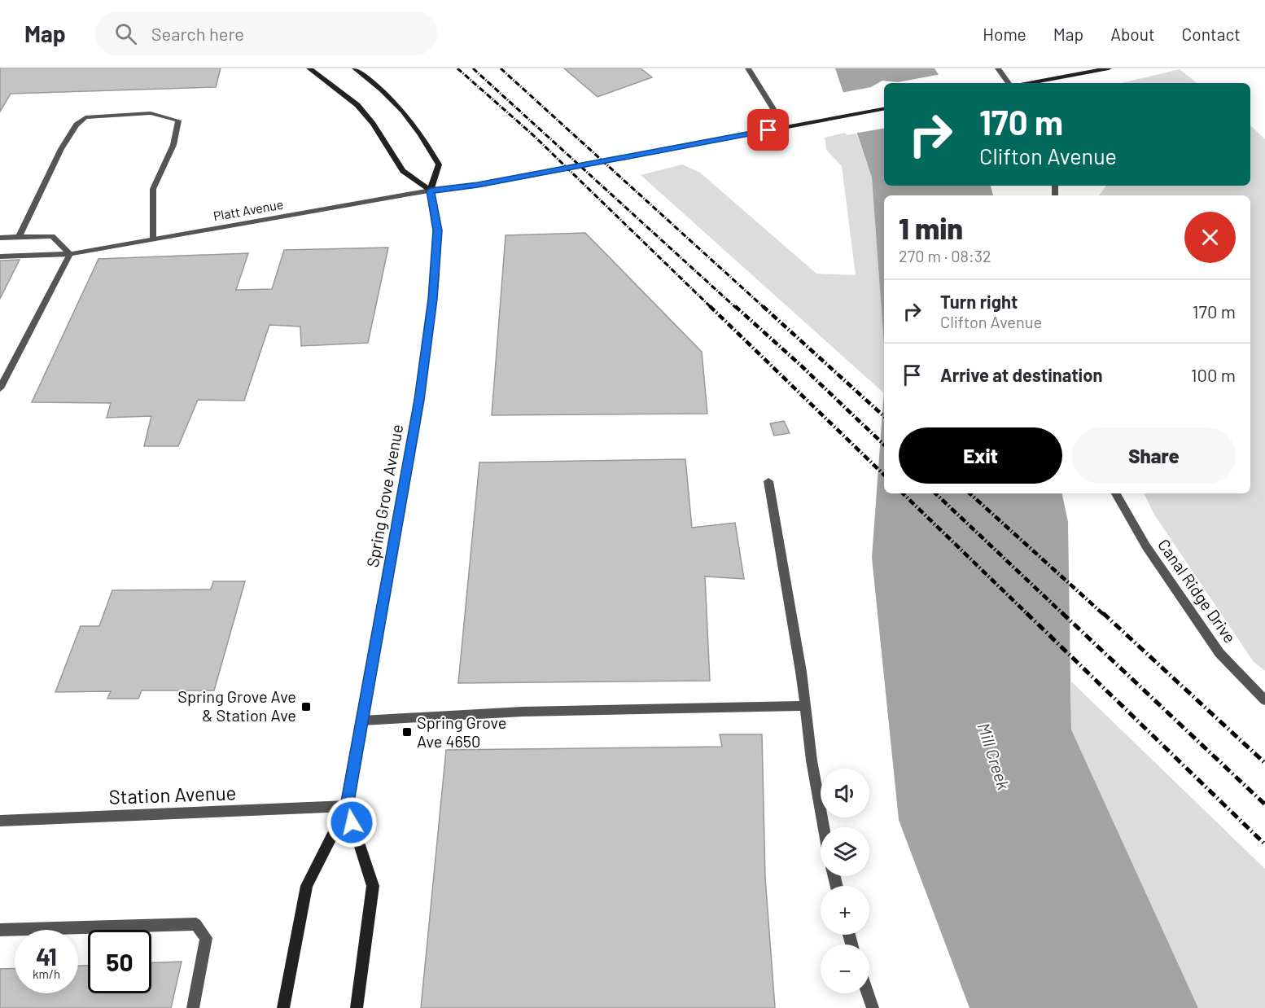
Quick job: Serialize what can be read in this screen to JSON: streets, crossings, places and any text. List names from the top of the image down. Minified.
{"streets":{"main road":["Spring Grove Avenue"],"street":["Platt Avenue","Canal Ridge Drive","Station Avenue"]},"crossings":[["Platt Avenue","Spring Grove Avenue"],["Spring Grove Avenue","Station Avenue"]],"water":["Mill Creek"],"places":{"transit":["Spring Grove Ave & Station Ave","Spring Grove Ave 4650"]},"page":{"header":"Map","search":"Search here","nav":["Home","Map","About","Contact"],"turn":["170 m","Clifton Avenue"],"heading":["1 min","270 m · 08:32"],"list":[{"name":"Turn right","note":"Clifton Avenue","value":"170 m"},{"name":"Arrive at destination","value":"100 m"}],"buttons":["Exit","Share"],"map_buttons":["+","−"],"speed":"41 km/h","limit":"50"}}
